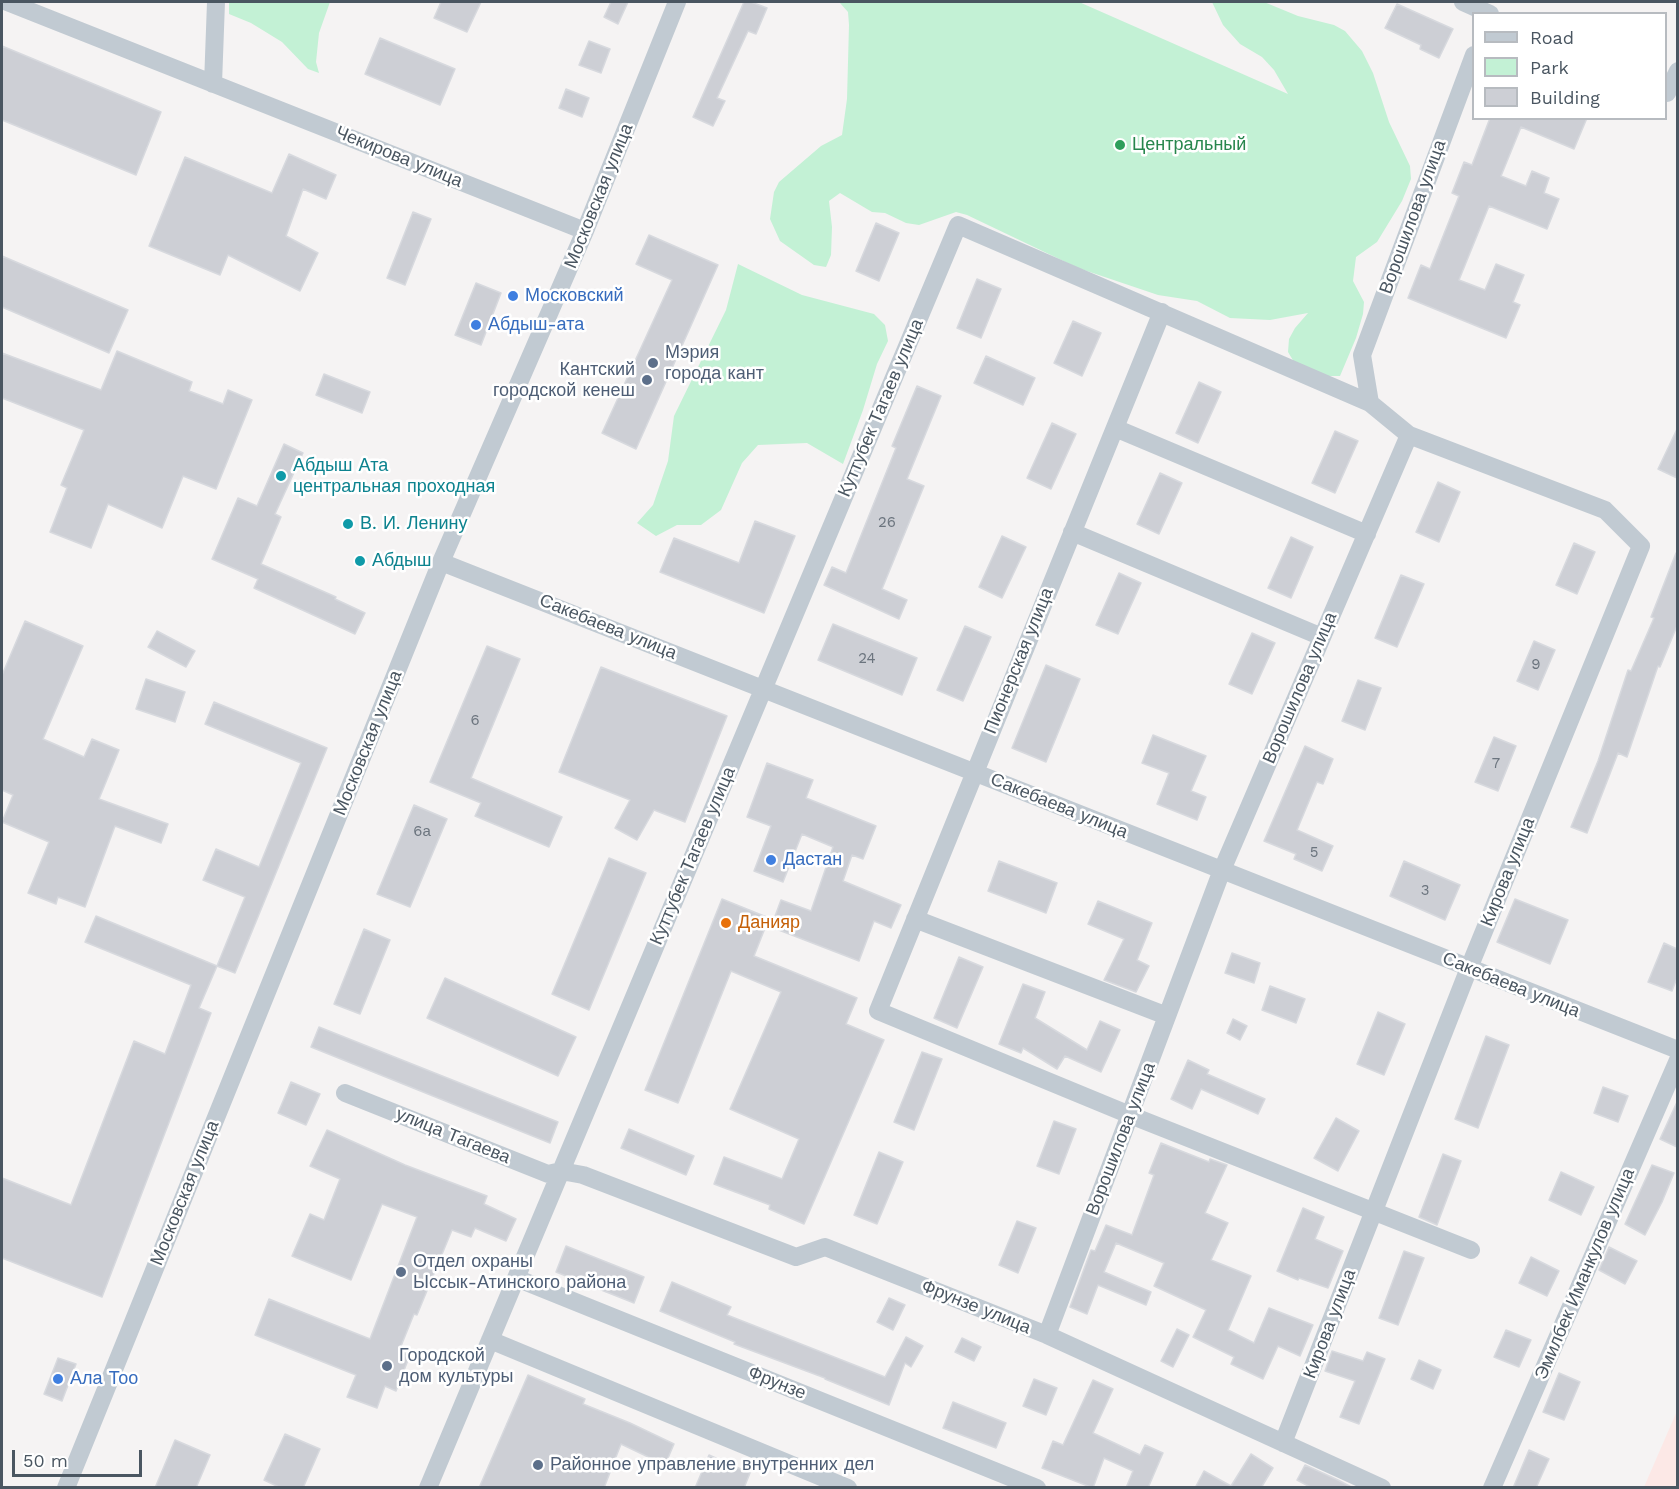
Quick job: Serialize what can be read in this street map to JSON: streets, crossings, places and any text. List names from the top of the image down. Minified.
{"streets":{"street":["Чекирова улица","Московская улица","Ворошилова улица","Куттубек Тагаев улица","Сакебаева улица","Пионерская улица","Кирова улица","улица Тагаева","Эмилбек Иманкулов улица","Фрунзе улица","Фрунзе"]},"crossings":[["Чекирова улица","Московская улица"],["Московская улица","Сакебаева улица"],["Ворошилова улица","Сакебаева улица"],["Ворошилова улица","Пионерская улица"],["Ворошилова улица","Кирова улица"],["Ворошилова улица","Фрунзе улица"],["Куттубек Тагаев улица","Сакебаева улица"],["Куттубек Тагаев улица","Пионерская улица"],["Куттубек Тагаев улица","улица Тагаева"],["Куттубек Тагаев улица","Фрунзе улица"],["Куттубек Тагаев улица","Фрунзе"],["Сакебаева улица","Пионерская улица"],["Сакебаева улица","Кирова улица"],["Кирова улица","Фрунзе улица"],["улица Тагаева","Фрунзе улица"]],"places":["Центральный","Московский","Абдыш-ата","Мэрия города кант","Кантский городской кенеш","Абдыш Ата центральная проходная","В. И. Ленину","Абдыш","Дастан","Данияр","Отдел охраны Ыссык-Атинского района","Городской дом культуры","Ала Тоо","Районное управление внутренних дел"],"house_numbers":["26","24","9","6","7","6а","5","3"],"legend":["Road","Park","Building"],"scale_bar":"50 m"}
